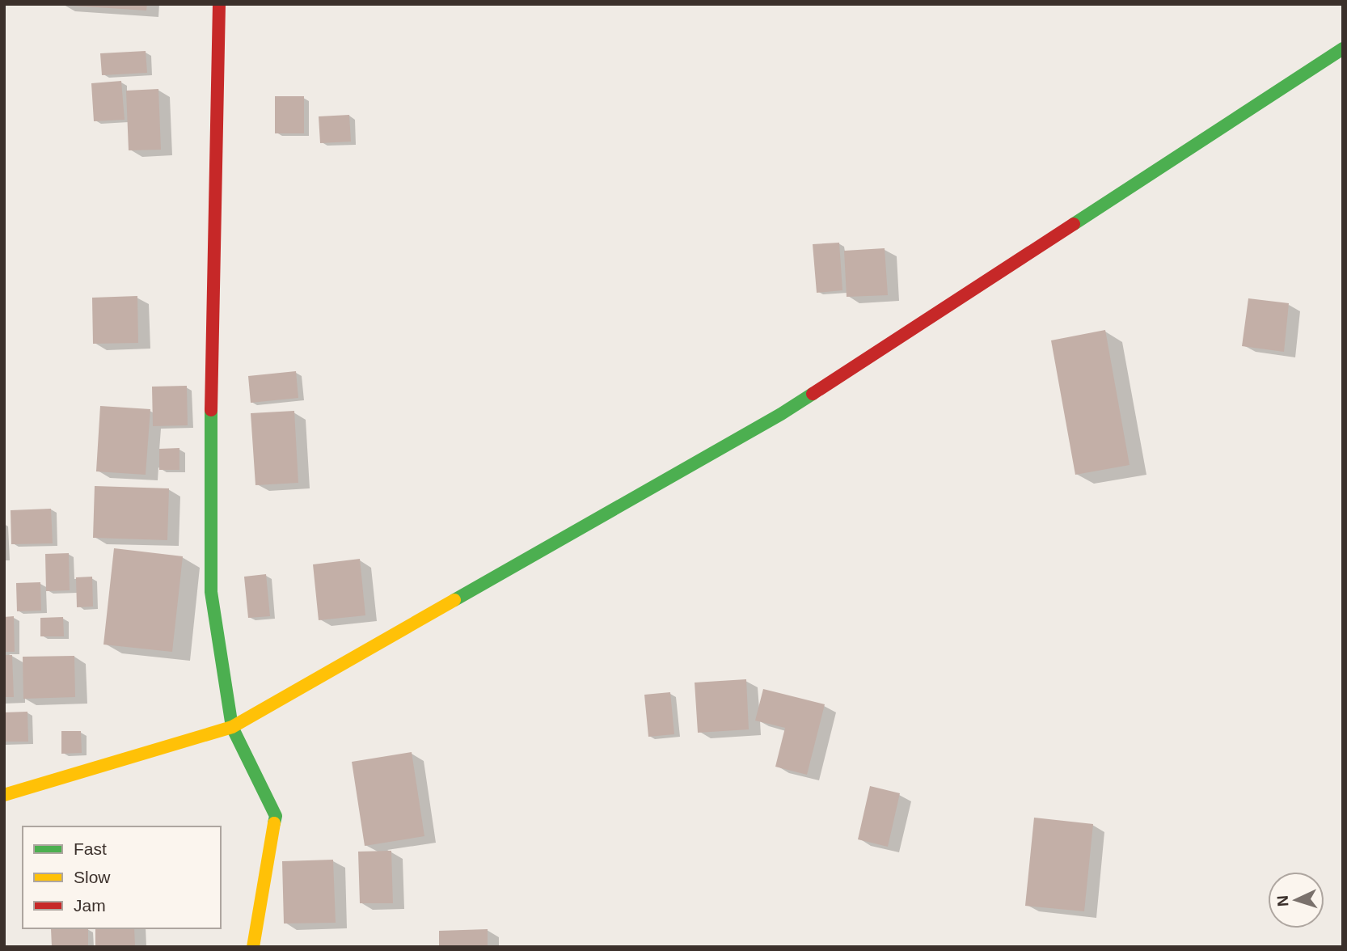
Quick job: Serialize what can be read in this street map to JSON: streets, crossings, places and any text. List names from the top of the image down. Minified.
{"legend":["Fast","Slow","Jam"],"north":"left"}
